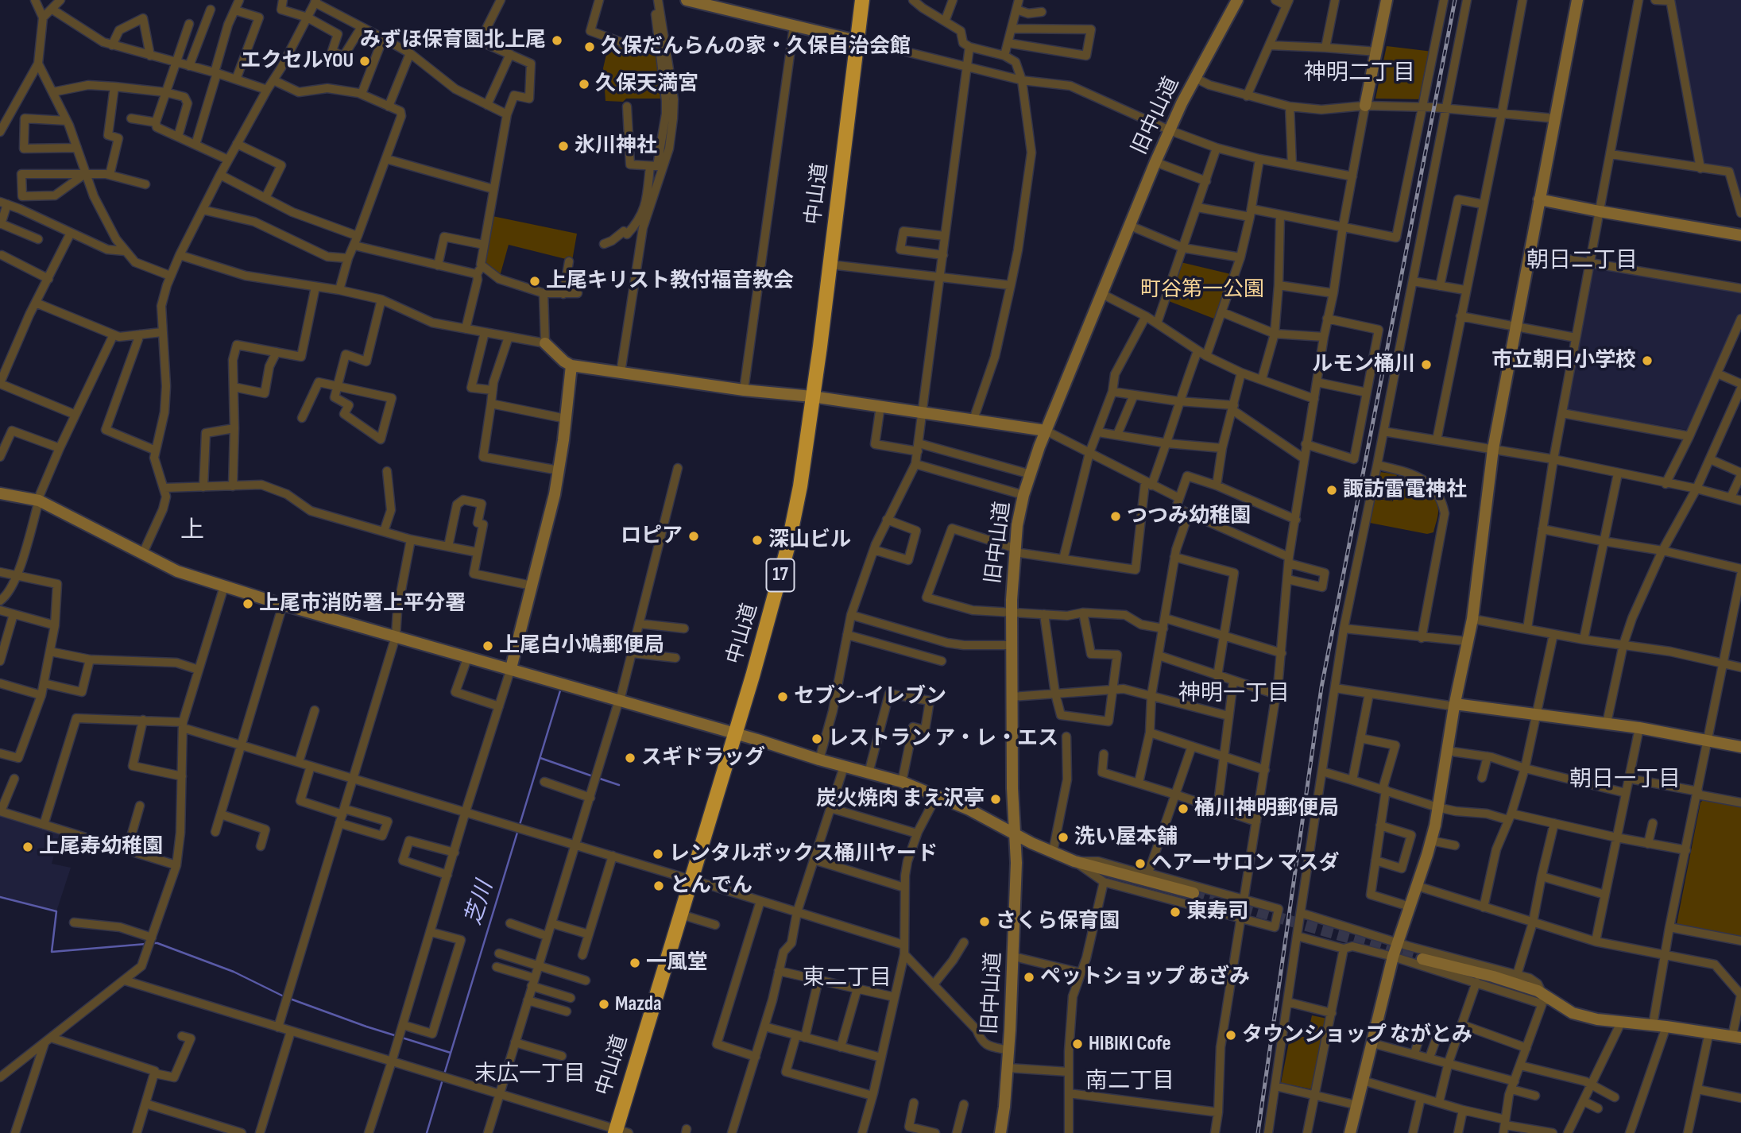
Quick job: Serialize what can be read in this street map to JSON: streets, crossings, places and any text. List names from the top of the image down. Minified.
{"streets":{"highway":["中山道","17"],"street":["旧中山道"]},"districts":["神明二丁目","朝日二丁目","上","神明一丁目","朝日一丁目","東二丁目","末広一丁目","南二丁目"],"water":["芝川"],"parks":["町谷第一公園"],"places":["みずほ保育園北上尾","久保だんらんの家・久保自治会館","エクセルYOU","久保天満宮","氷川神社","上尾キリスト教付福音教会","市立朝日小学校","ルモン桶川","諏訪雷電神社","つつみ幼稚園","ロピア","深山ビル","上尾市消防署上平分署","上尾白小鳩郵便局","セブン-イレブン","レストラン ア・レ・エス","スギドラッグ","炭火焼肉 まえ沢亭","桶川神明郵便局","洗い屋本舗","上尾寿幼稚園","レンタルボックス桶川ヤード","ヘアーサロン マスダ","とんでん","東寿司","さくら保育園","一風堂","ペットショップ あざみ","Mazda","タウンショップ ながとみ","HIBIKI Cofe"]}
